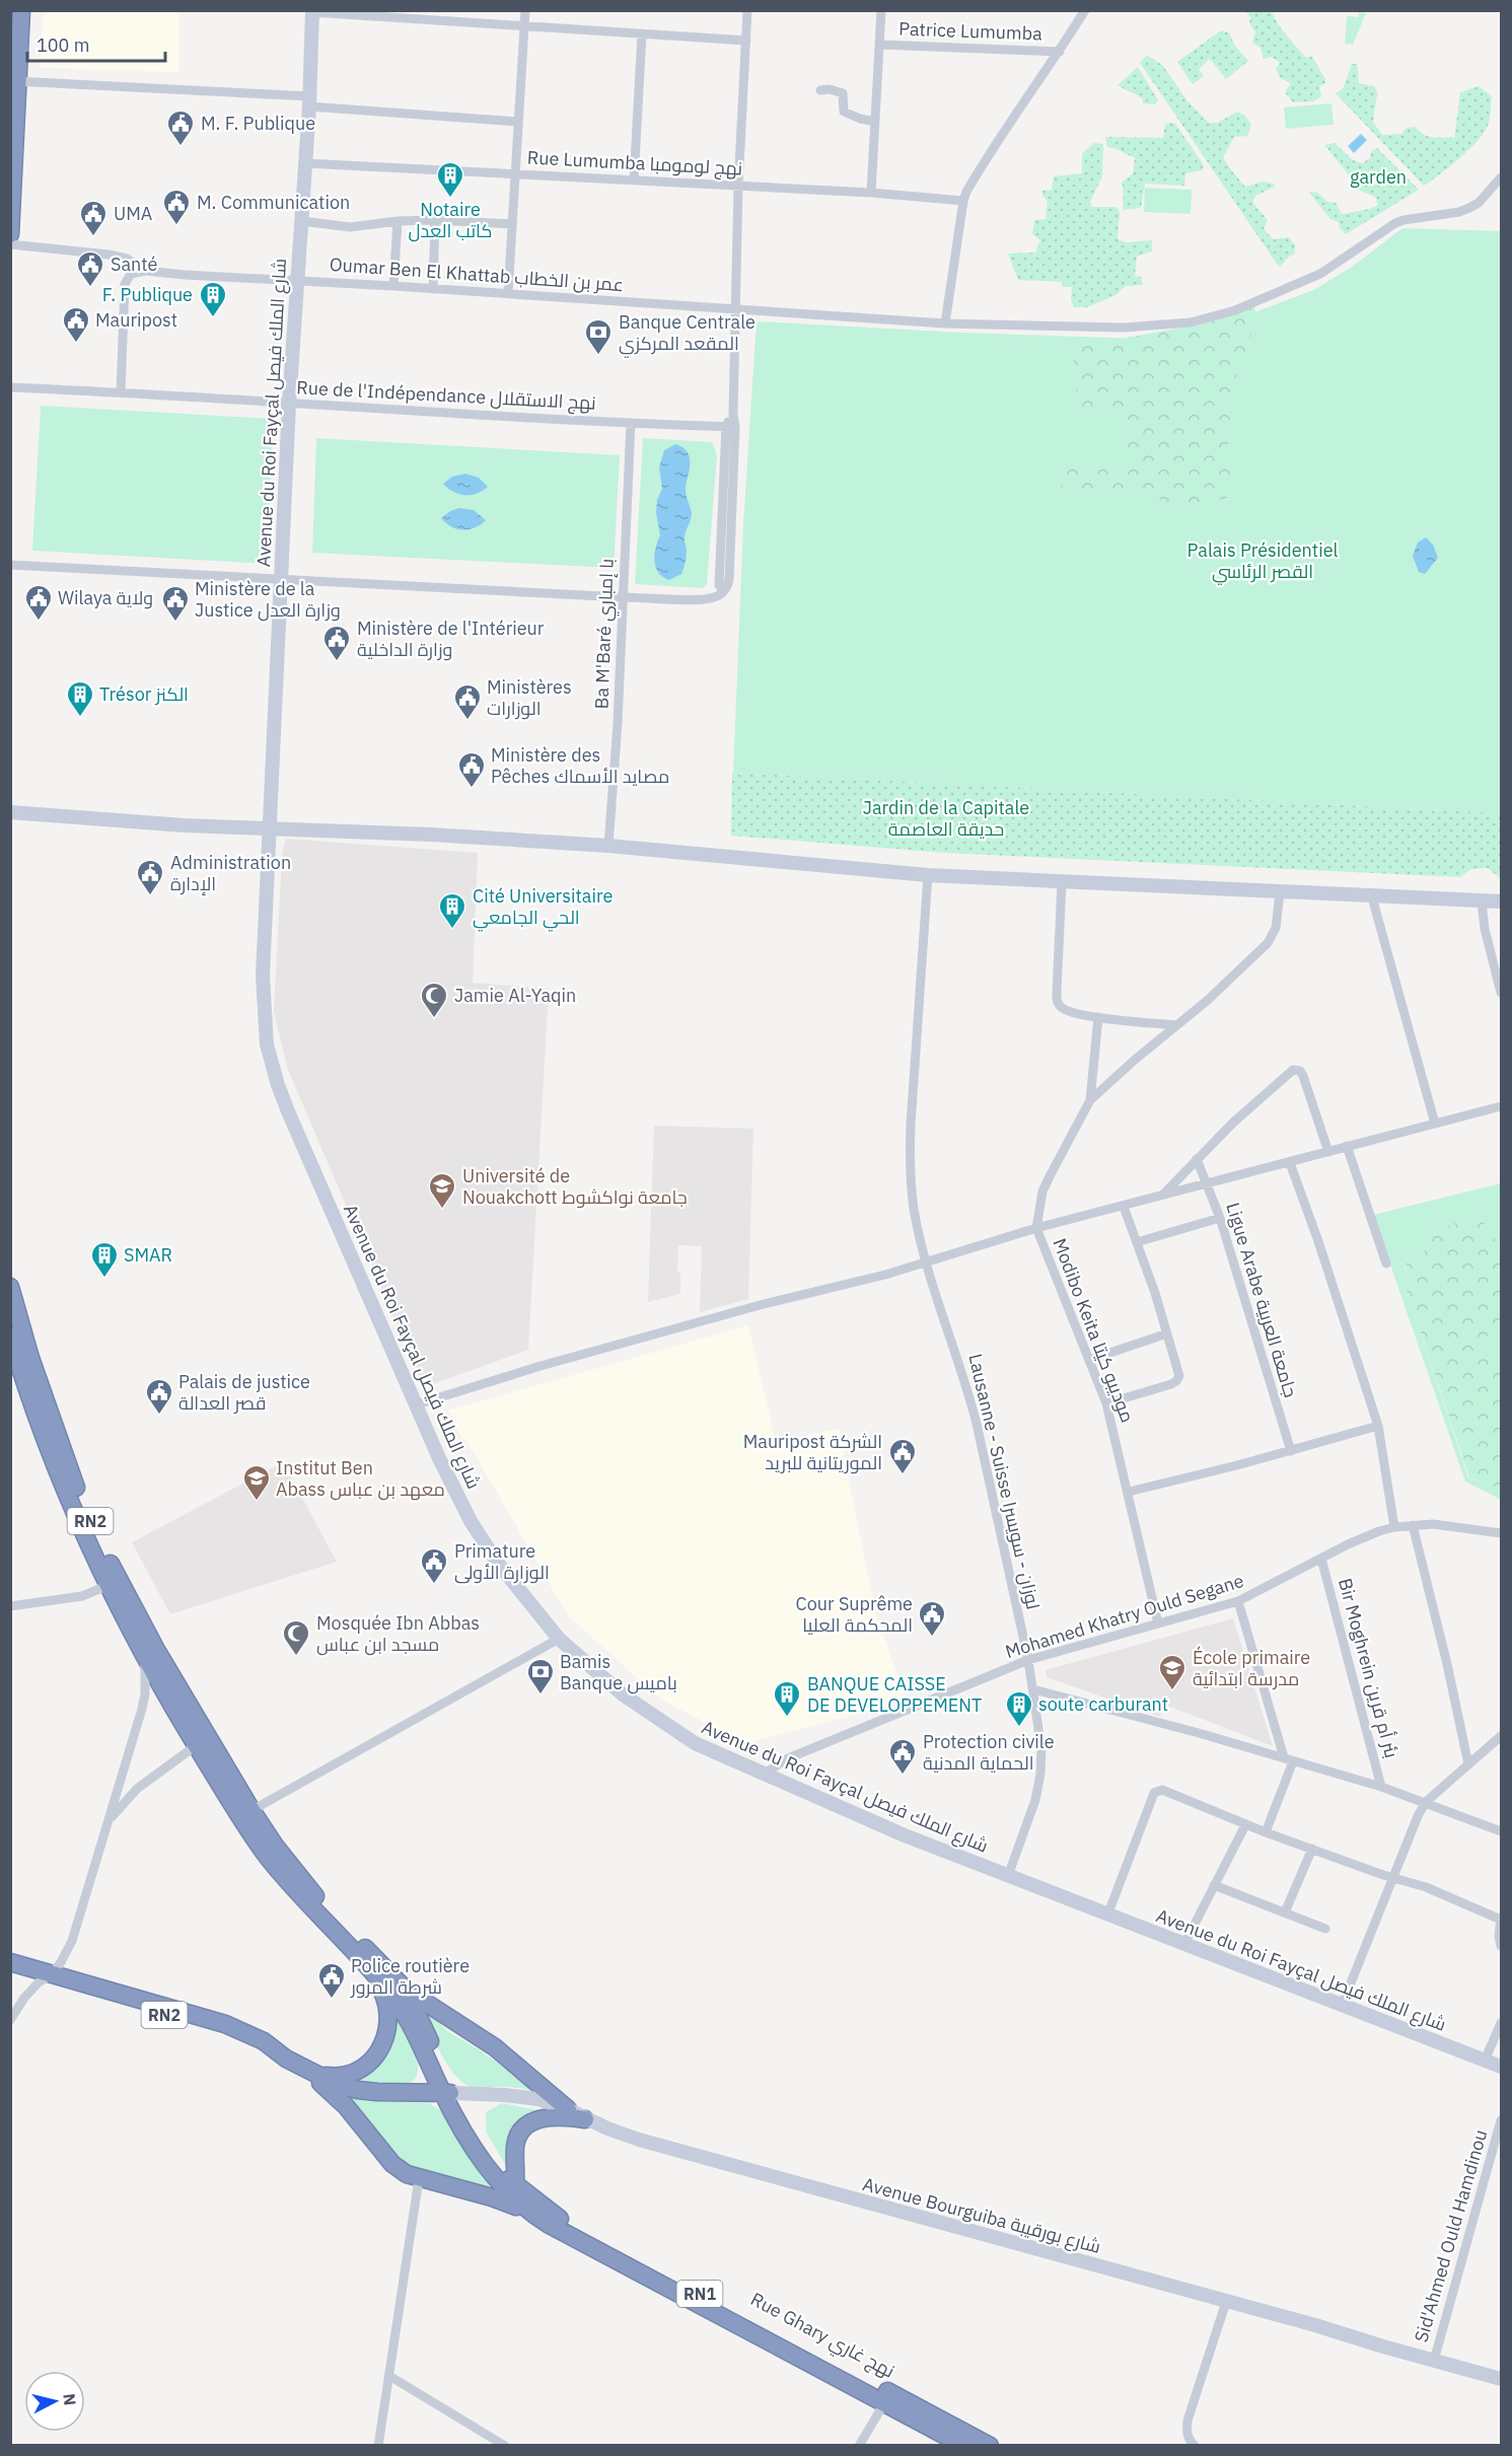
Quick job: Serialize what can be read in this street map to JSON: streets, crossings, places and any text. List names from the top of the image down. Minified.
{"streets":{"highway":["RN2","RN1","Rue Ghary نهج غاري"],"street":["Patrice Lumumba","Rue Lumumba نهج لومومبا","Oumar Ben El Khattab عمر بن الخطاب","Rue de l'Indépendance نهج الاستقلال","Avenue du Roi Fayçal شارع الملك فيصل","Ba M'Baré با إمباري","Ligue Arabe جامعة العربية","Modibo Keita موديبو كيتا","Lausanne - Suisse لوزان - سويسرا","Mohamed Khatry Ould Segane","Bir Moghrein بئر أم قرين","Avenue Bourguiba شارع بورقيبة","Sid'Ahmed Ould Hamdinou"]},"crossings":[["Rue Lumumba نهج لومومبا","Avenue du Roi Fayçal شارع الملك فيصل"],["Oumar Ben El Khattab عمر بن الخطاب","Avenue du Roi Fayçal شارع الملك فيصل"],["Rue de l'Indépendance نهج الاستقلال","Avenue du Roi Fayçal شارع الملك فيصل"],["Rue de l'Indépendance نهج الاستقلال","Ba M'Baré با إمباري"],["Avenue du Roi Fayçal شارع الملك فيصل","Lausanne - Suisse لوزان - سويسرا"],["Avenue du Roi Fayçal شارع الملك فيصل","Mohamed Khatry Ould Segane"],["Modibo Keita موديبو كيتا","Mohamed Khatry Ould Segane"],["Lausanne - Suisse لوزان - سويسرا","Mohamed Khatry Ould Segane"],["RN2","Avenue Bourguiba شارع بورقيبة"],["RN2","Rue Ghary نهج غاري"],["Mohamed Khatry Ould Segane","Bir Moghrein بئر أم قرين"],["Avenue Bourguiba شارع بورقيبة","Sid'Ahmed Ould Hamdinou"],["Avenue Bourguiba شارع بورقيبة","Rue Ghary نهج غاري"]],"parks":["garden","Palais Présidentiel القصر الرئاسي","Jardin de la Capitale حديقة العاصمة"],"places":{"public building":["M. F. Publique","M. Communication","UMA","Santé","Mauripost","Wilaya ولاية","Ministère de la Justice وزارة العدل","Ministère de l'Intérieur وزارة الداخلية","Ministères الوزارات","Ministère des Pêches مصايد الأسماك","Administration الإدارة","Palais de justice قصر العدالة","Mauripost الشركة الموريتانية للبريد","Primature الوزارة الأولى","Cour Suprême المحكمة العليا","Protection civile الحماية المدنية","Police routière شرطة المرور"],"building":["Notaire كاتب العدل","F. Publique","Trésor الكنز","Cité Universitaire الحي الجامعي","SMAR","BANQUE CAISSE DE DEVELOPPEMENT","soute carburant"],"bank":["Banque Centrale المقعد المركزي","Bamis Banque باميس"],"mosque":["Jamie Al-Yaqin","Mosquée Ibn Abbas مسجد ابن عباس"],"school or university":["Université de Nouakchott جامعة نواكشوط","Institut Ben Abass معهد بن عباس","École primaire مدرسة ابتدائية"]},"scale_bar":"100 m","north":"right"}
